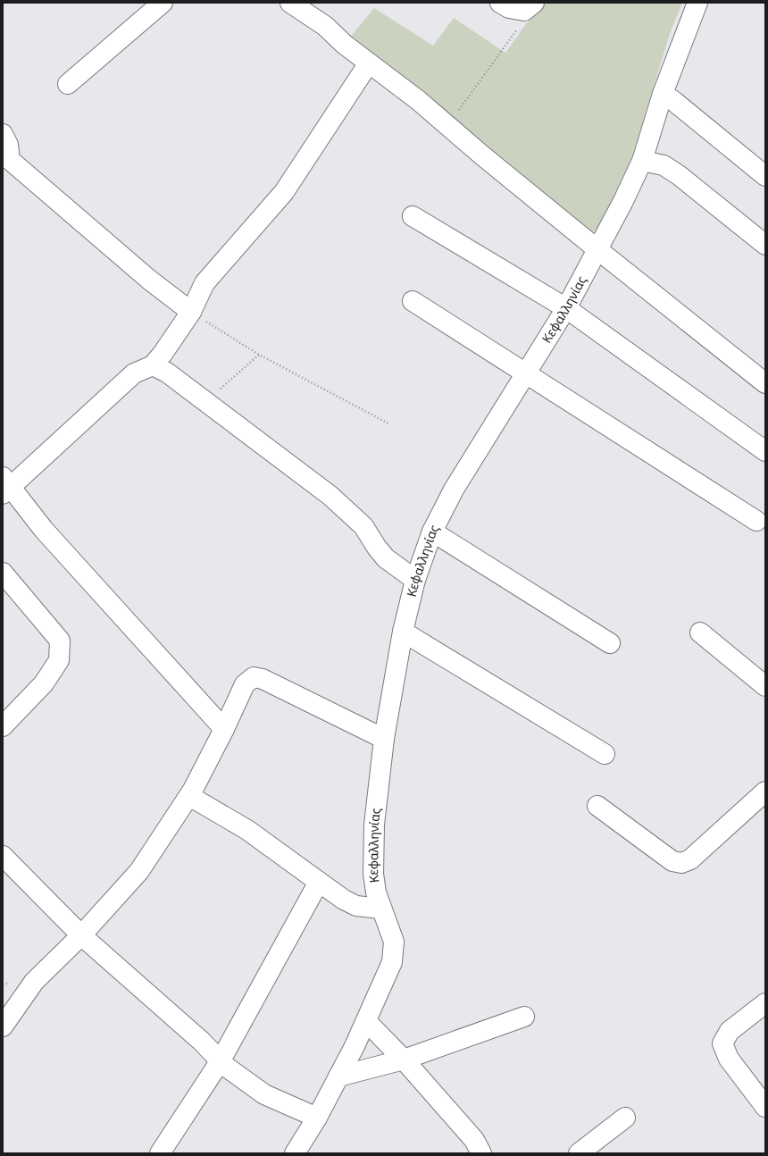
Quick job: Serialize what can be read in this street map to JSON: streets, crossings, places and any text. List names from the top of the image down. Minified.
{"streets":{"street":["Κεφαλληνίας"]}}
